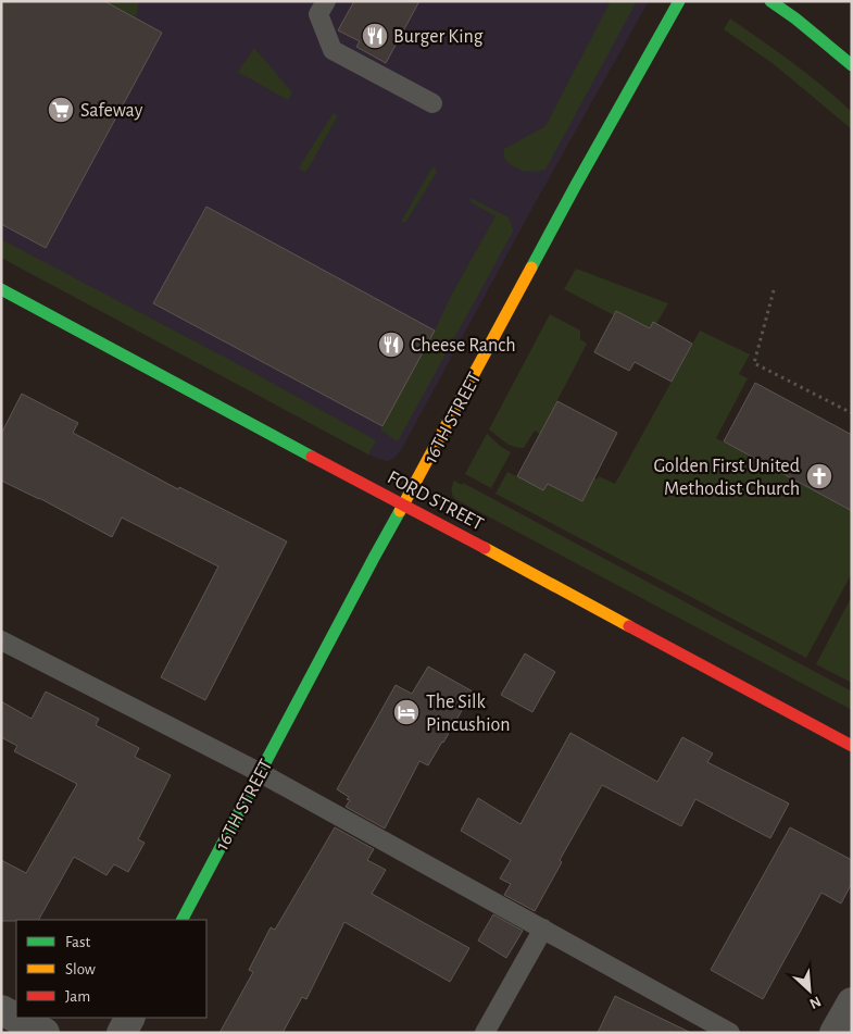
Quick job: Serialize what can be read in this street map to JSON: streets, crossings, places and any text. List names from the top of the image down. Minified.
{"streets":{"main road":["16TH STREET","FORD STREET"]},"crossings":[["16TH STREET","FORD STREET"]],"places":{"restaurant":["Burger King","Cheese Ranch"],"supermarket":["Safeway"],"church":["Golden First United Methodist Church"],"hotel":["The Silk Pincushion"]},"legend":["Fast","Slow","Jam"],"north":"bottom right"}
